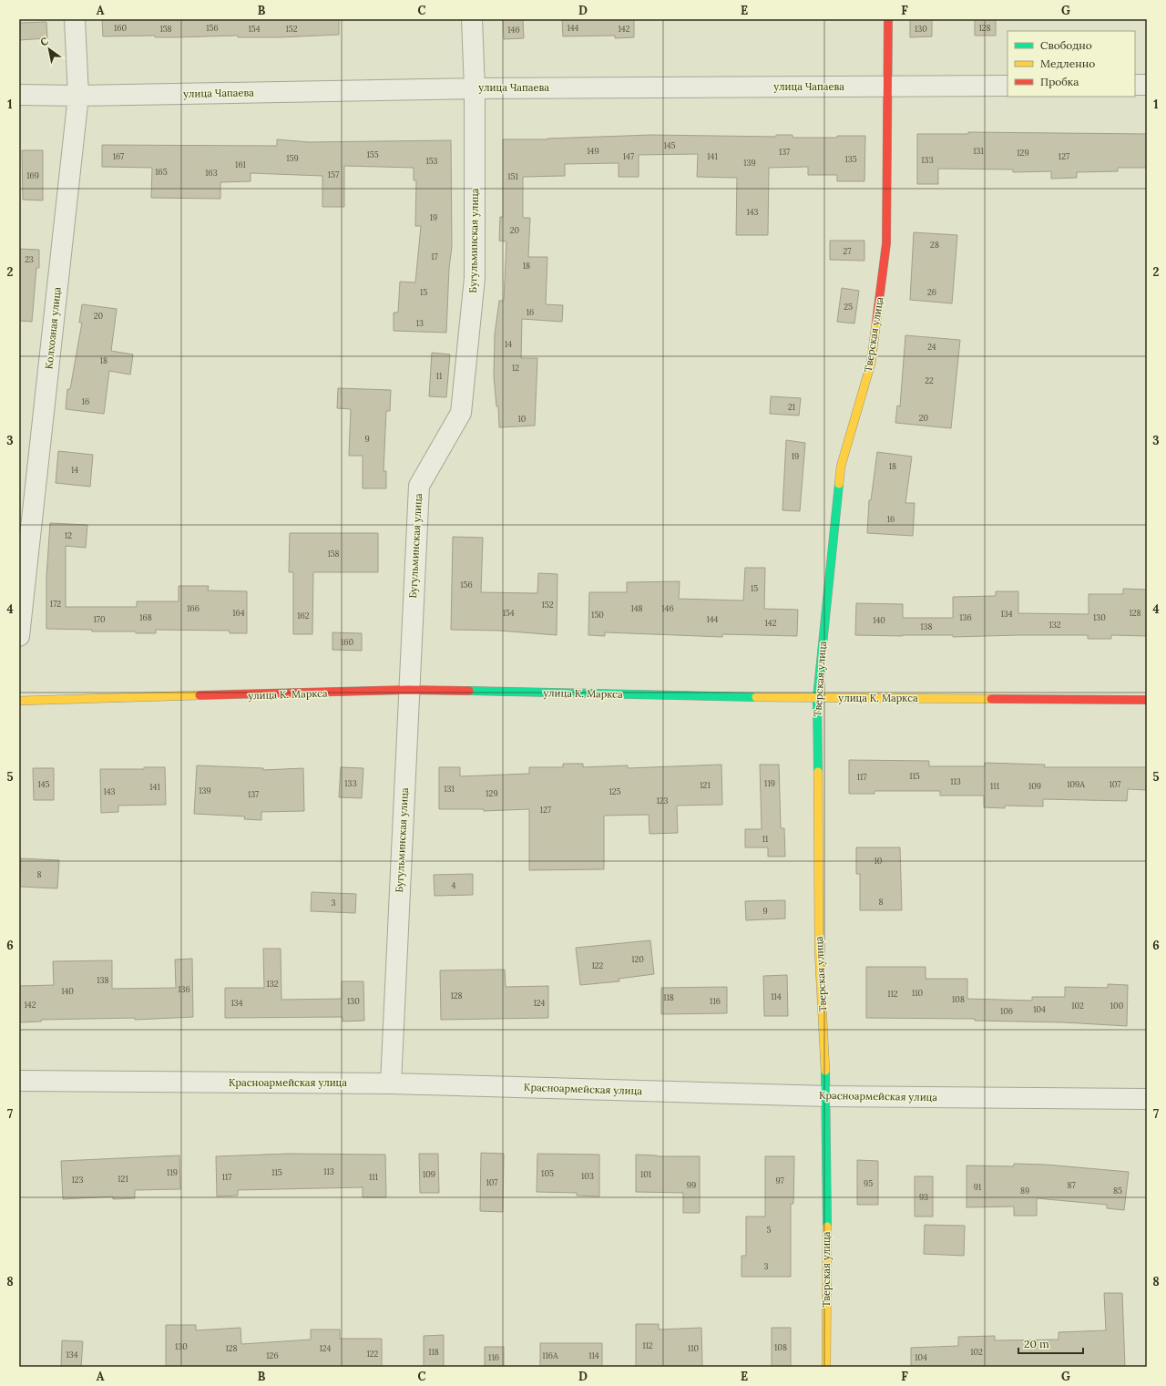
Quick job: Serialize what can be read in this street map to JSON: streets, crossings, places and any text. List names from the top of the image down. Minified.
{"streets":{"street":["улица Чапаева","Бугульминская улица","Колхозная улица","Тверская улица","улица К. Маркса","Красноармейская улица"]},"crossings":[["улица Чапаева","Бугульминская улица"],["улица Чапаева","Колхозная улица"],["улица Чапаева","Тверская улица"],["Бугульминская улица","улица К. Маркса"],["Бугульминская улица","Красноармейская улица"],["Тверская улица","улица К. Маркса"],["Тверская улица","Красноармейская улица"]],"house_numbers":["160","156","144","128","158","154","152","142","130","146","145","149","131","137","129","155","167","147","141","127","159","135","133","153","139","161","165","163","157","169","151","143","19","20","28","27","17","23","18","15","26","25","16","20","13","14","24","18","12","11","22","16","21","20","10","9","19","18","14","16","12","158","156","15","172","152","166","148","146","164","154","128","134","150","162","168","136","130","170","144","140","142","132","138","160","115","117","113","133","119","145","109А","107","121","111","109","141","131","139","143","125","129","137","123","127","11","10","8","4","8","3","9","120","122","138","132","136","140","110","112","128","114","118","108","130","116","134","124","142","102","100","104","106","113","119","115","105","109","101","103","117","111","121","123","97","107","95","99","87","91","89","85","93","5","3","112","130","108","128","124","110","118","102","122","134","126","116А","114","116","104"],"legend":["Свободно","Медленно","Пробка"],"scale_bar":"20 m","north":"top left","grid":{"columns":["A","B","C","D","E","F","G"],"rows":["1","2","3","4","5","6","7","8"]}}
